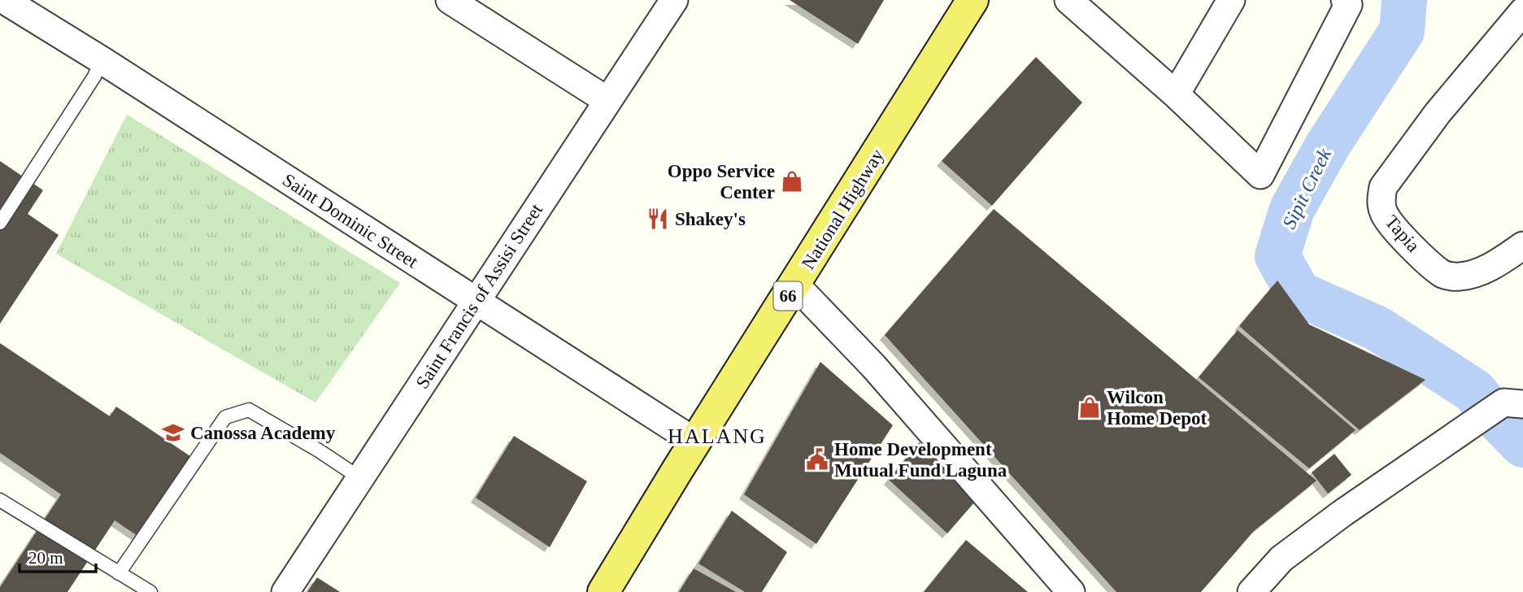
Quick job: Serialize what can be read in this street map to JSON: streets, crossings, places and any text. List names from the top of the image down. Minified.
{"streets":{"main road":["National Highway","66"],"street":["Saint Dominic Street","Tapia","Saint Francis of Assisi Street"]},"crossings":[["National Highway","Saint Dominic Street"],["Saint Dominic Street","Saint Francis of Assisi Street"]],"districts":["HALANG"],"water":["Sipit Creek"],"places":{"shop":["Oppo Service Center","Wilcon Home Depot"],"restaurant":["Shakey's"],"school or university":["Canossa Academy"],"public building":["Home Development Mutual Fund Laguna"]},"scale_bar":"20 m"}
